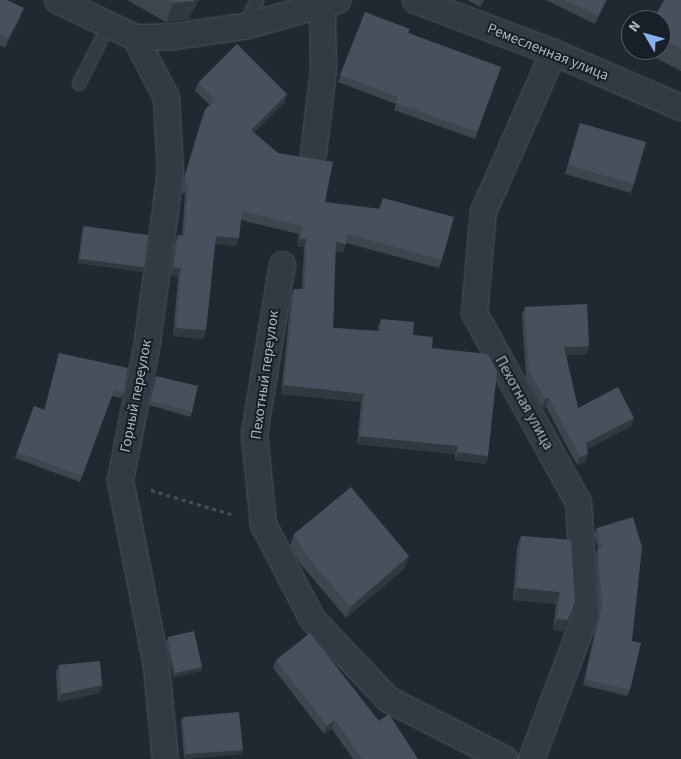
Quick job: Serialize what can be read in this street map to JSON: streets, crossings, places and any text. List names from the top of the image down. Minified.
{"streets":{"street":["Ремесленная улица","Пехотный переулок","Горный переулок","Пехотная улица"]},"crossings":[["Ремесленная улица","Пехотная улица"]],"north":"top left"}
